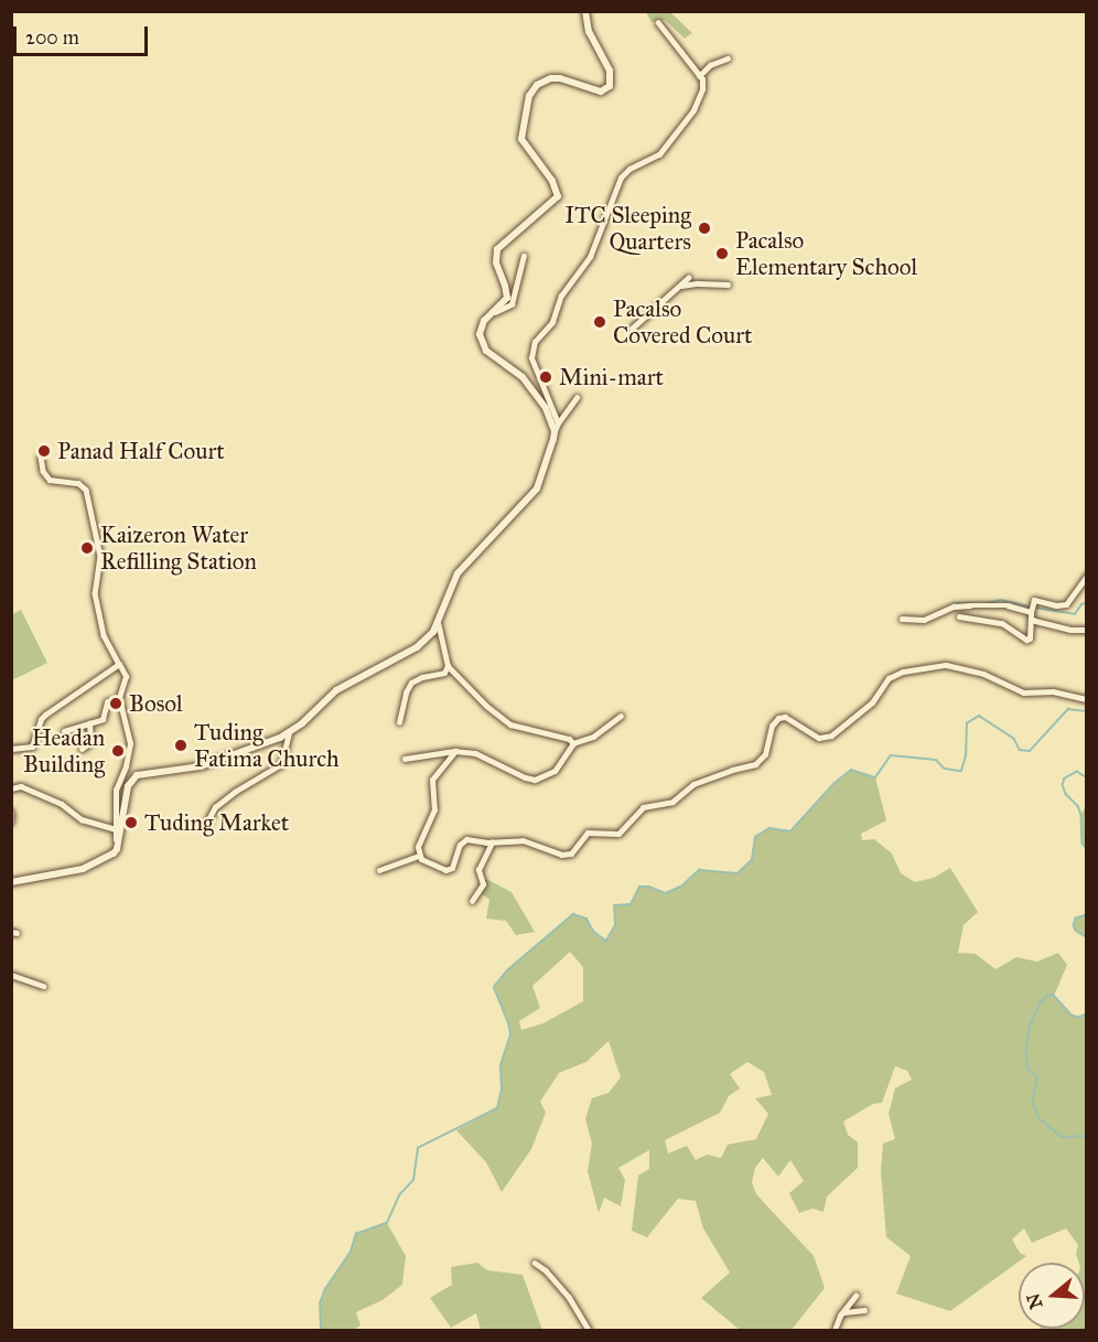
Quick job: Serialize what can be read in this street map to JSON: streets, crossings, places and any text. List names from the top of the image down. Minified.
{"places":["ITC Sleeping Quarters","Pacalso Elementary School","Pacalso Covered Court","Mini-mart","Panad Half Court","Kaizeron Water Refilling Station","Bosol","Tuding Fatima Church","Headan Building","Tuding Market"],"scale_bar":"200 m","north":"left"}
